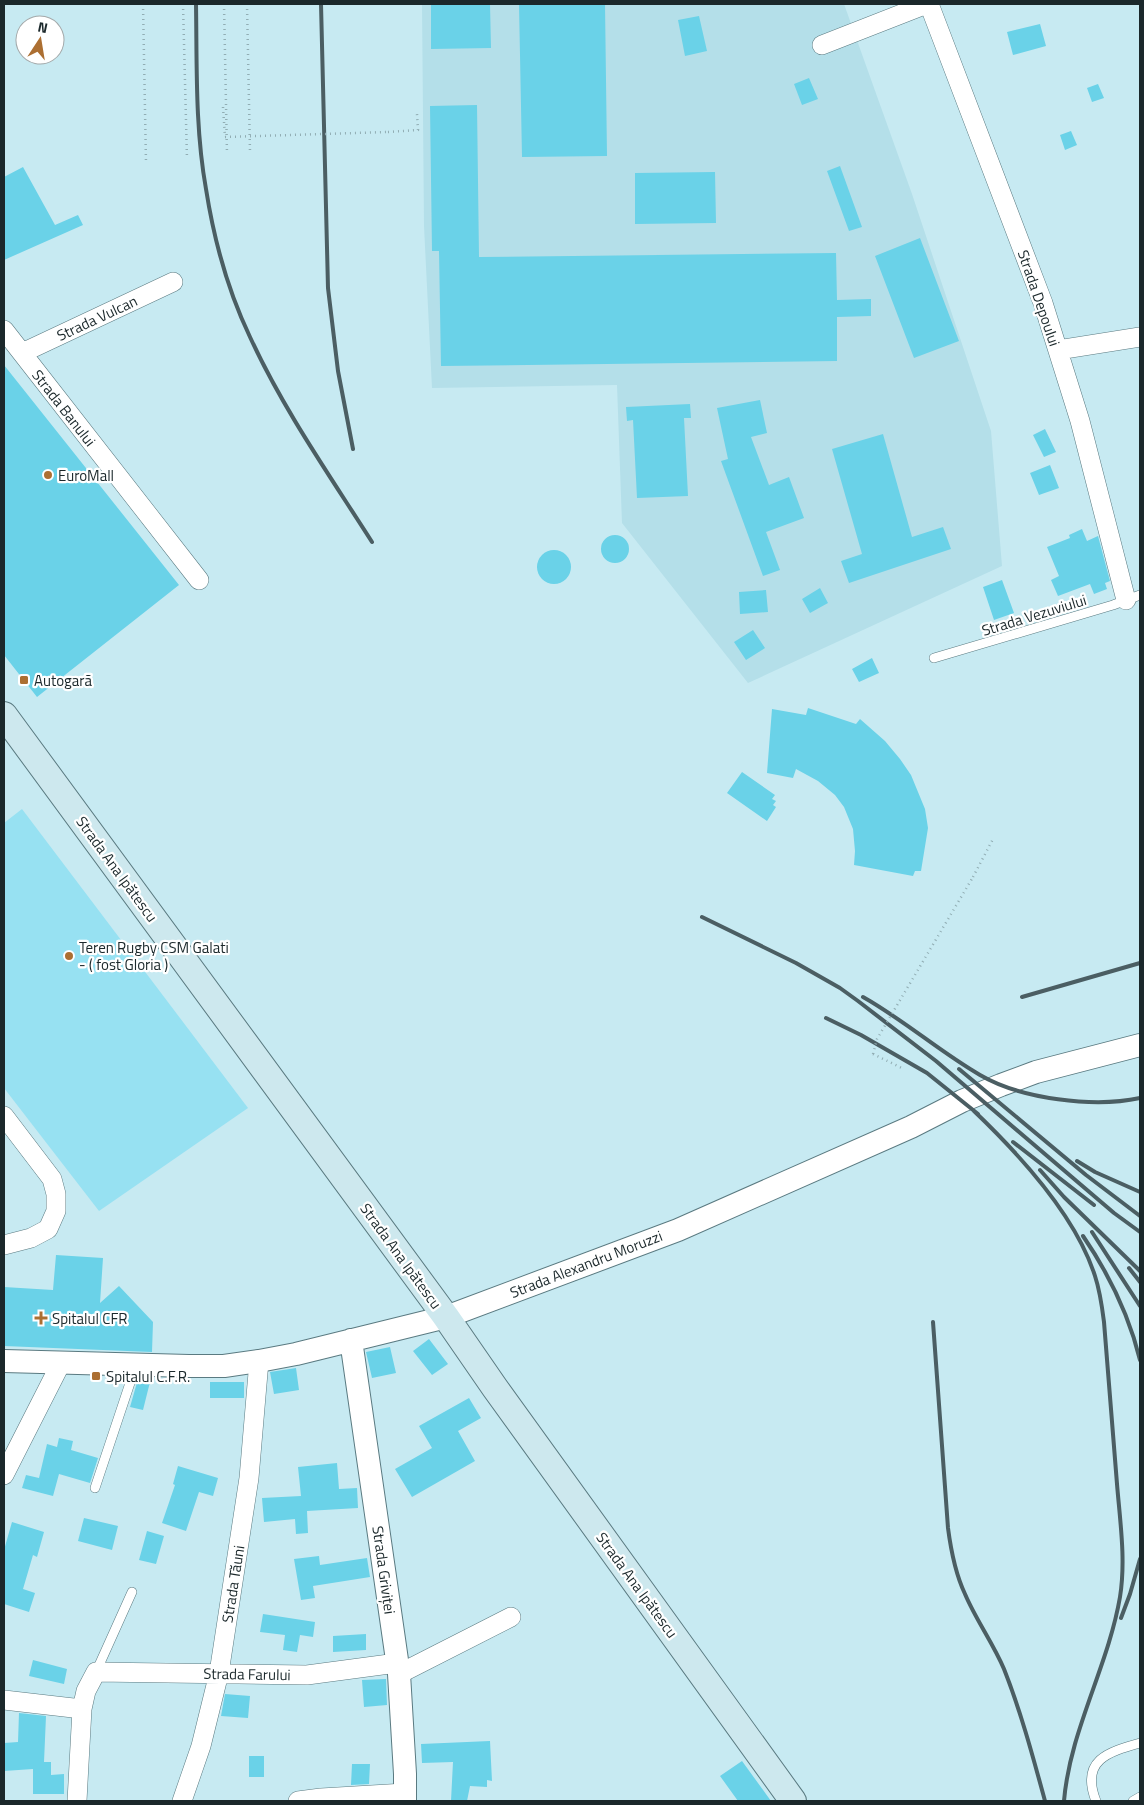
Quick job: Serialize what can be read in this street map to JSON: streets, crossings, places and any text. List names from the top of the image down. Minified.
{"streets":{"main road":["Strada Ana Ipătescu"],"street":["Strada Depoului","Strada Vulcan","Strada Banului","Strada Alexandru Moruzzi","Strada Griviței","Strada Tăuni","Strada Farului"],"lane":["Strada Vezuviului"]},"crossings":[["Strada Depoului","Strada Vezuviului"],["Strada Vulcan","Strada Banului"],["Strada Ana Ipătescu","Strada Alexandru Moruzzi"],["Strada Alexandru Moruzzi","Strada Griviței"],["Strada Alexandru Moruzzi","Strada Tăuni"],["Strada Griviței","Strada Farului"],["Strada Tăuni","Strada Farului"]],"places":{"other":["EuroMall","Teren Rugby CSM Galati - ( fost Gloria )"],"transit":["Autogară","Spitalul C.F.R."],"health":["Spitalul CFR"]},"north":"top"}
